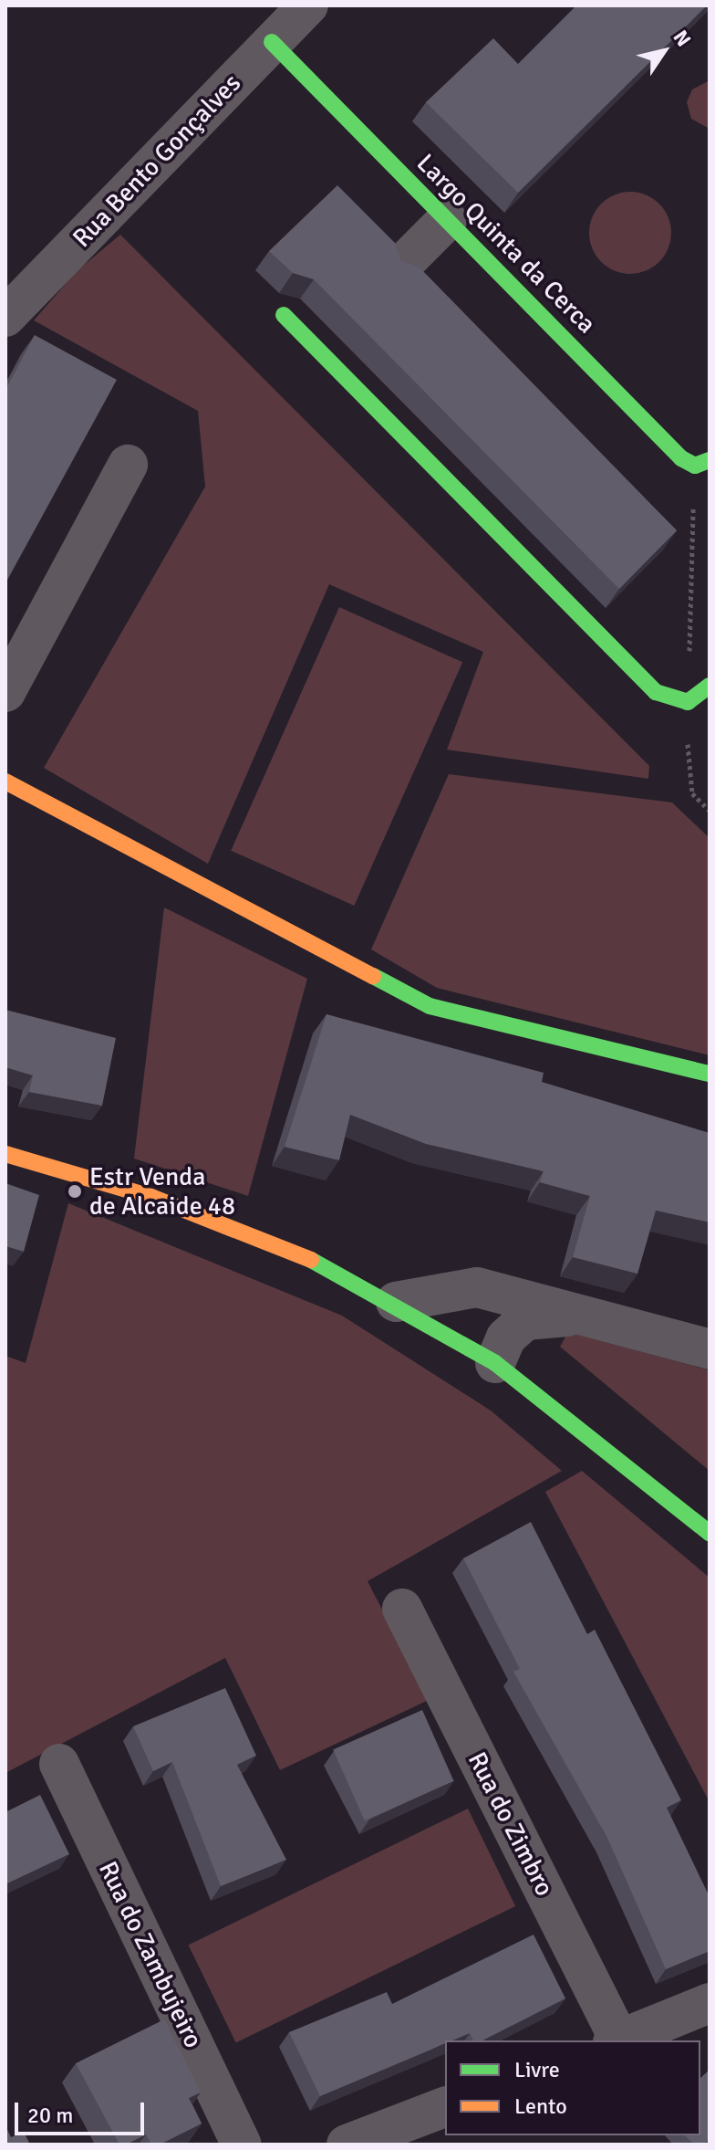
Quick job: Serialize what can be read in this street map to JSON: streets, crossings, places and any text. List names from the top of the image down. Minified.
{"streets":{"street":["Rua Bento Gonçalves","Largo Quinta da Cerca","Rua do Zimbro","Rua do Zambujeiro"]},"crossings":[["Rua Bento Gonçalves","Largo Quinta da Cerca"]],"places":["Estr Venda de Alcaide 48"],"legend":["Livre","Lento"],"scale_bar":"20 m","north":"top right"}
